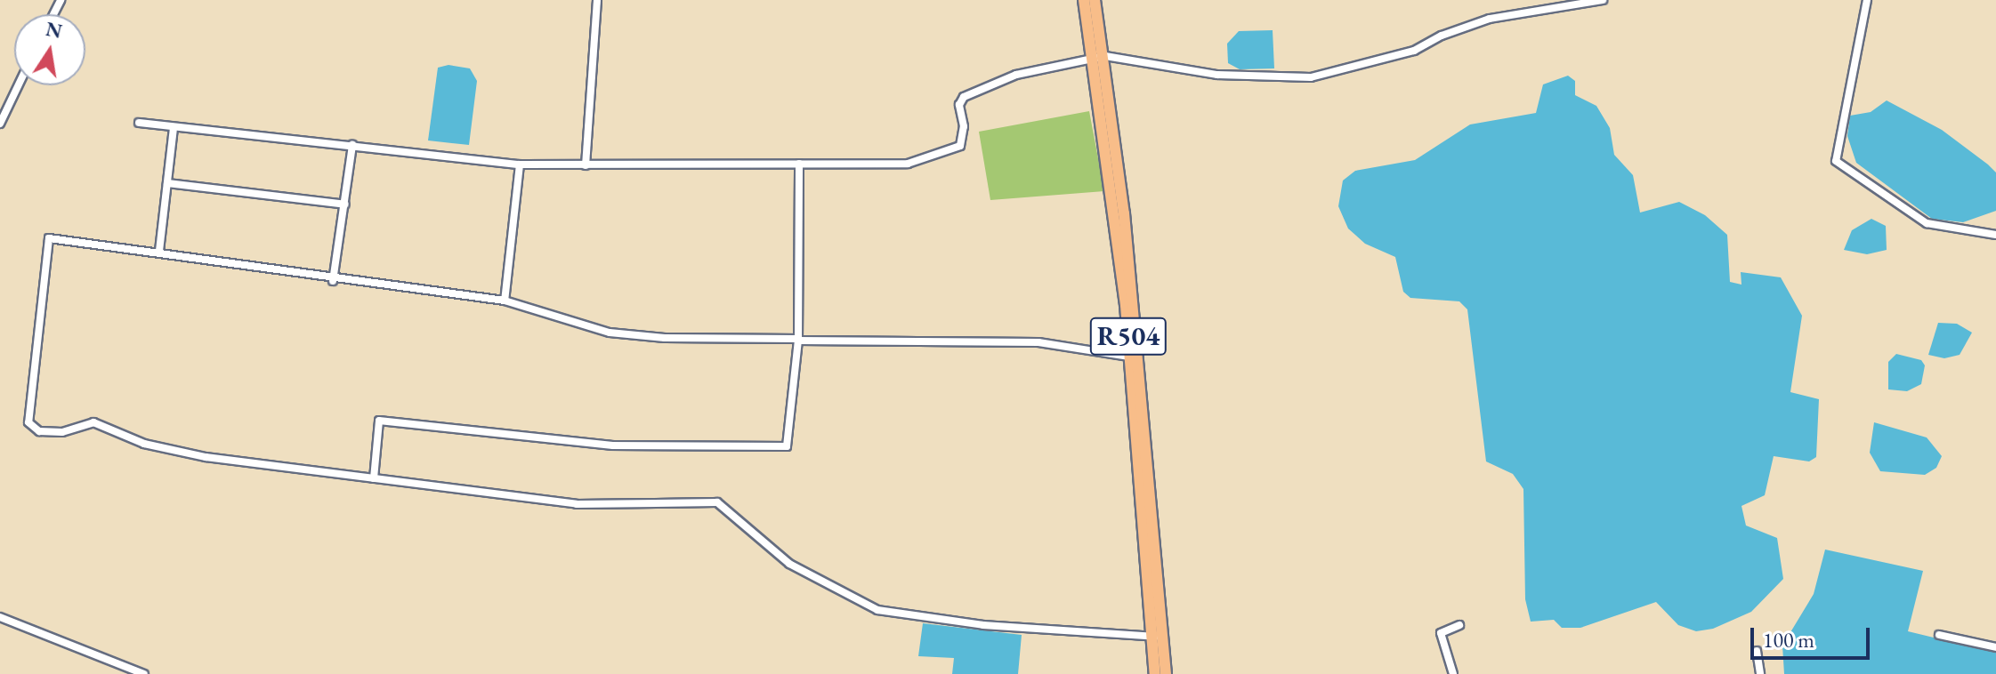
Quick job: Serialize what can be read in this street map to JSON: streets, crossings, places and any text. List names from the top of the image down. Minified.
{"streets":{"main road":["R504"]},"scale_bar":"100 m","north":"top"}
